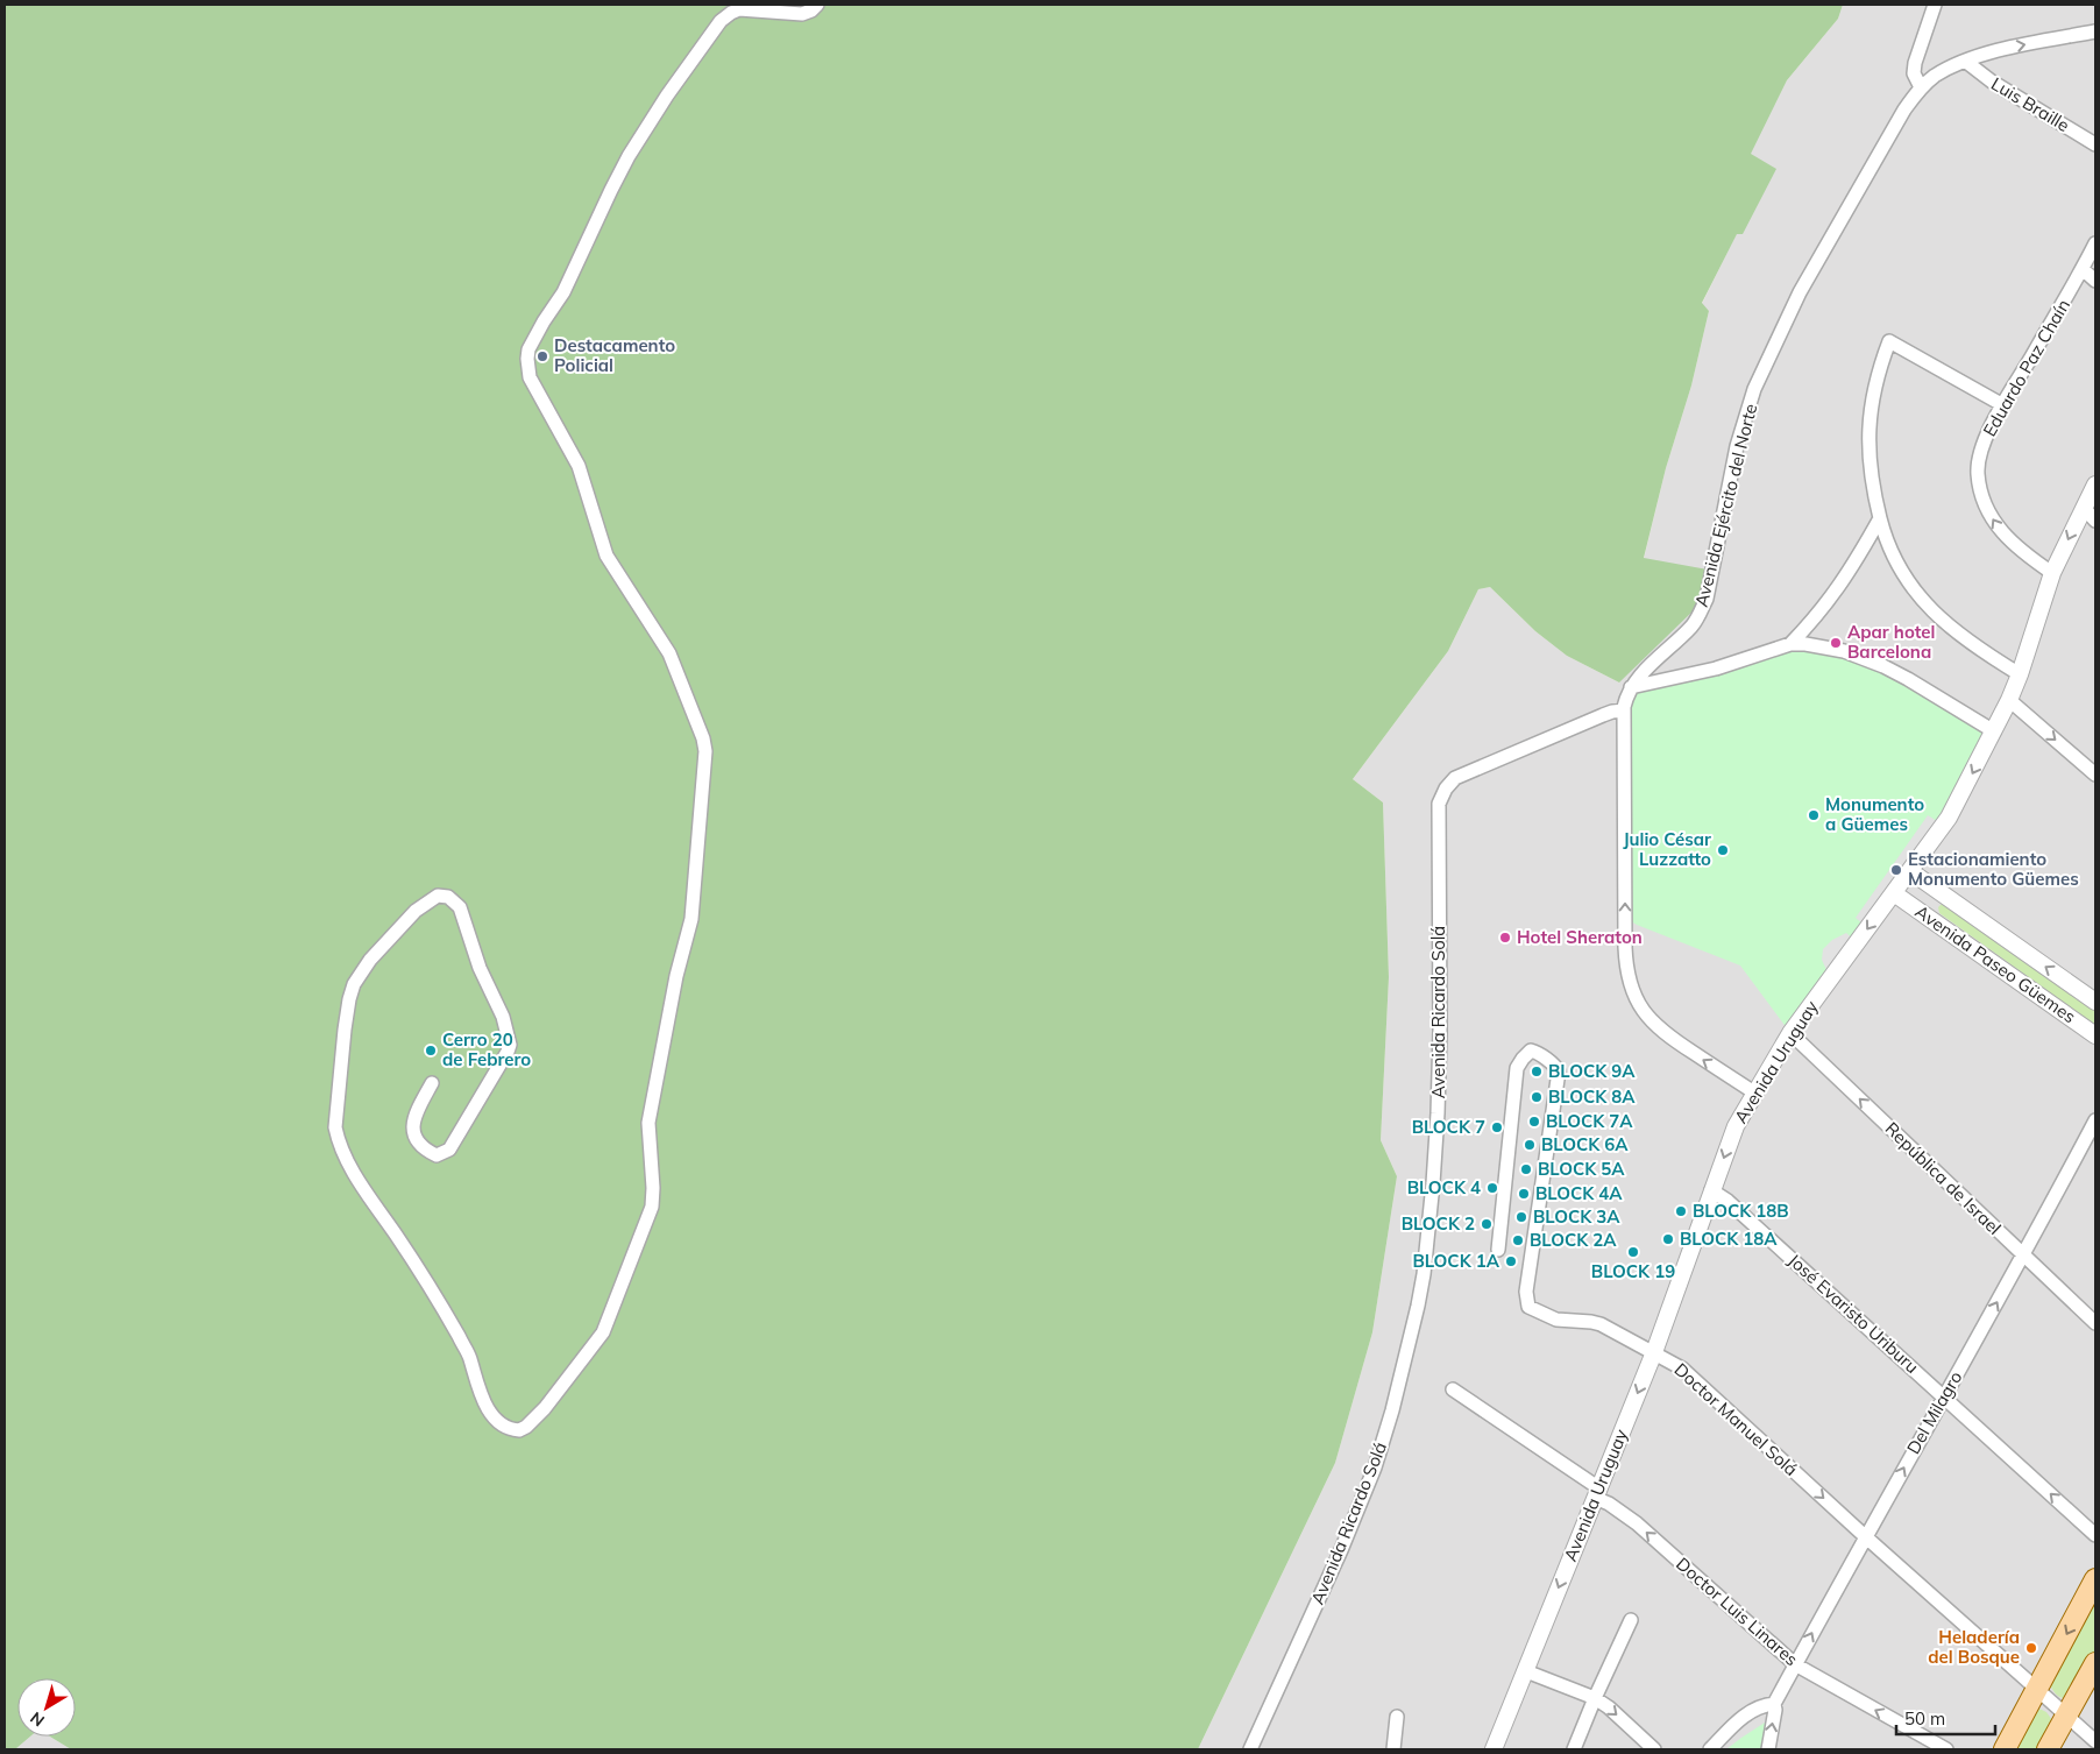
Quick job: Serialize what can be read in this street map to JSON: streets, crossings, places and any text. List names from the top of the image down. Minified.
{"streets":{"street":["Luis Braille","Eduardo Paz Chaín","Avenida Ejército del Norte","Avenida Paseo Güemes","Avenida Ricardo Solá","Avenida Uruguay","República de Israel","José Evaristo Uriburu","Del Milagro","Doctor Manuel Solá","Doctor Luis Linares"]},"crossings":[["Luis Braille","Avenida Ejército del Norte"],["Eduardo Paz Chaín","Avenida Uruguay"],["Avenida Ejército del Norte","Avenida Ricardo Solá"],["Avenida Ejército del Norte","Avenida Uruguay"],["Avenida Paseo Güemes","Avenida Uruguay"],["Avenida Uruguay","República de Israel"],["Avenida Uruguay","José Evaristo Uriburu"],["Avenida Uruguay","Doctor Manuel Solá"],["Avenida Uruguay","Doctor Luis Linares"],["República de Israel","Del Milagro"],["José Evaristo Uriburu","Del Milagro"],["Del Milagro","Doctor Manuel Solá"],["Del Milagro","Doctor Luis Linares"]],"one_way":["Eduardo Paz Chaín","Avenida Uruguay","República de Israel","José Evaristo Uriburu","Del Milagro","Doctor Luis Linares"],"places":["Destacamento Policial","Apar hotel Barcelona","Monumento a Güemes","Julio César Luzzatto","Estacionamiento Monumento Güemes","Hotel Sheraton","Cerro 20 de Febrero","BLOCK 9A","BLOCK 8A","BLOCK 7A","BLOCK 7","BLOCK 6A","BLOCK 5A","BLOCK 4","BLOCK 4A","BLOCK 18B","BLOCK 3A","BLOCK 2","BLOCK 18A","BLOCK 2A","BLOCK 19","BLOCK 1A","Heladería del Bosque"],"scale_bar":"50 m","north":"bottom left"}
